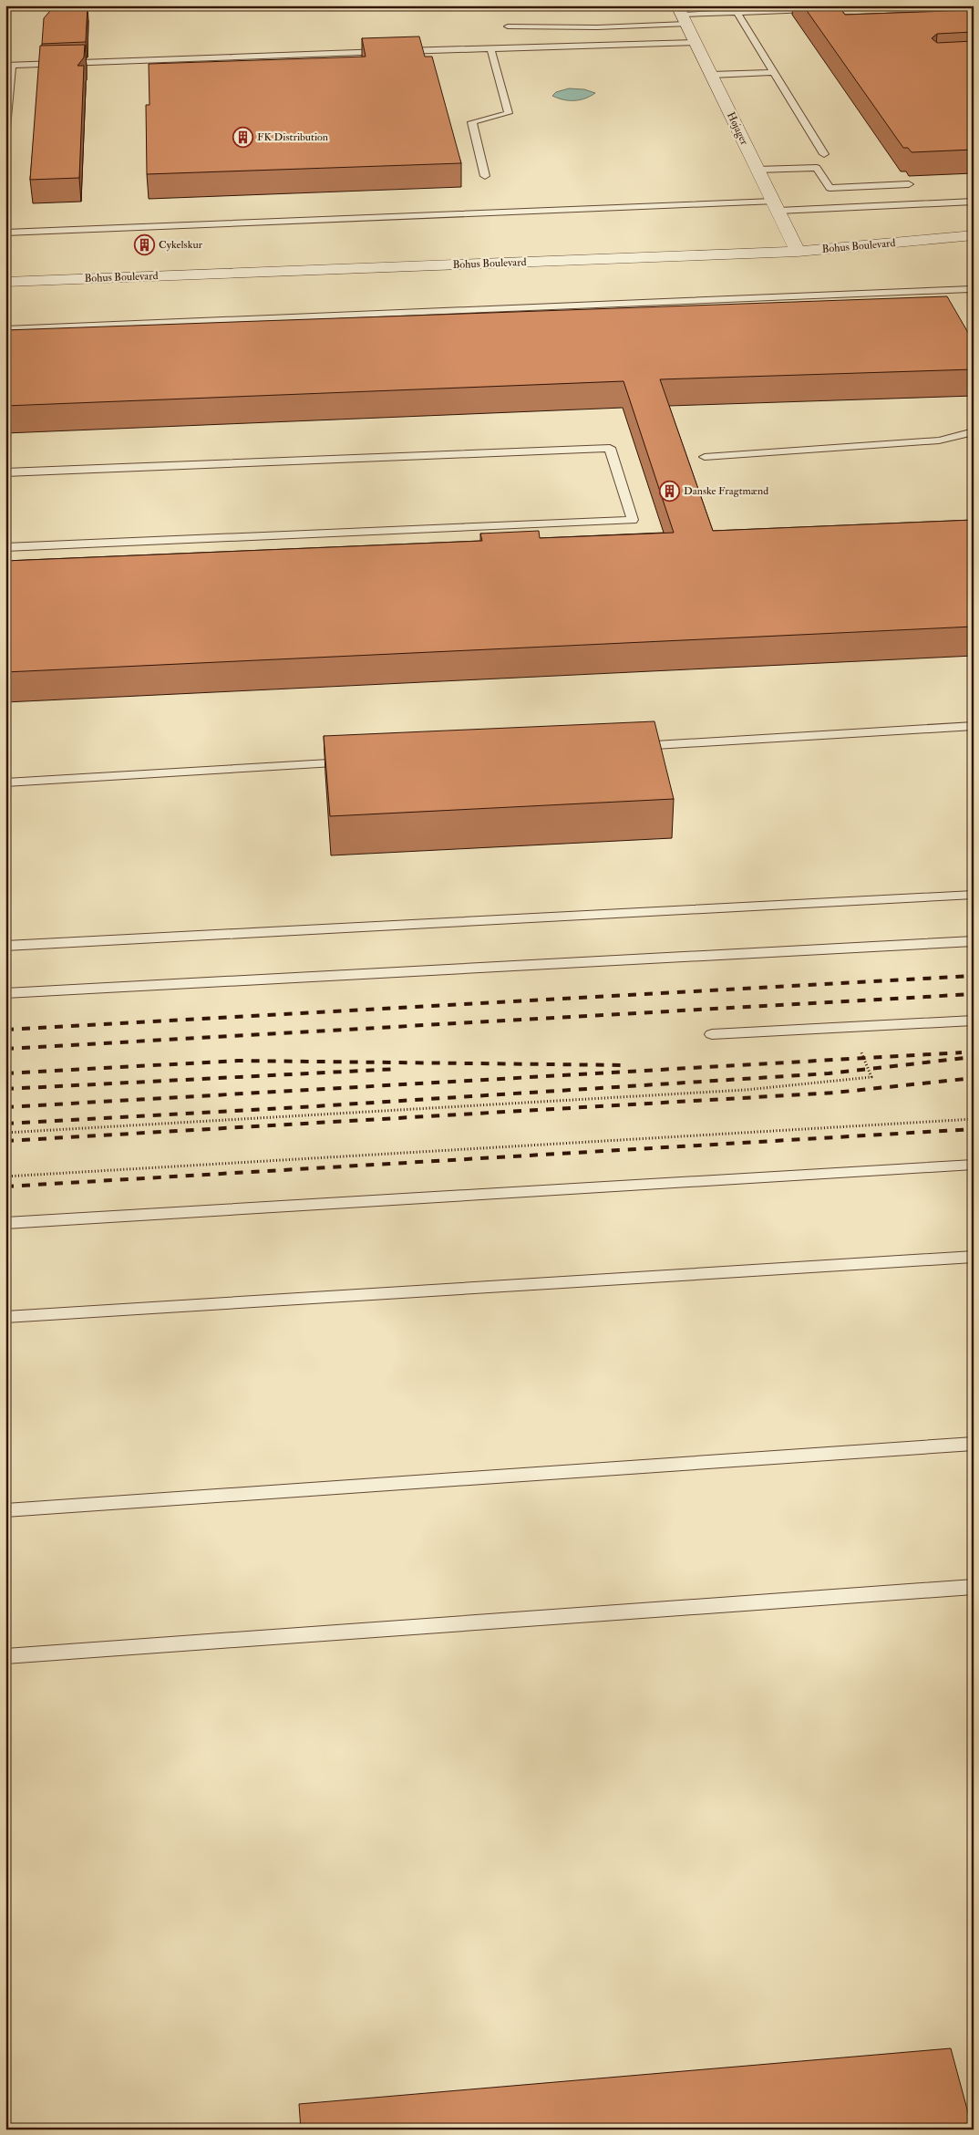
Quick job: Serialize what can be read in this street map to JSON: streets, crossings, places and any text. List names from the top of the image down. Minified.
{"streets":{"street":["Højager","Bohus Boulevard"]},"crossings":[["Højager","Bohus Boulevard"]],"places":{"building":["FK Distribution","Cykelskur","Danske Fragtmænd"]}}
